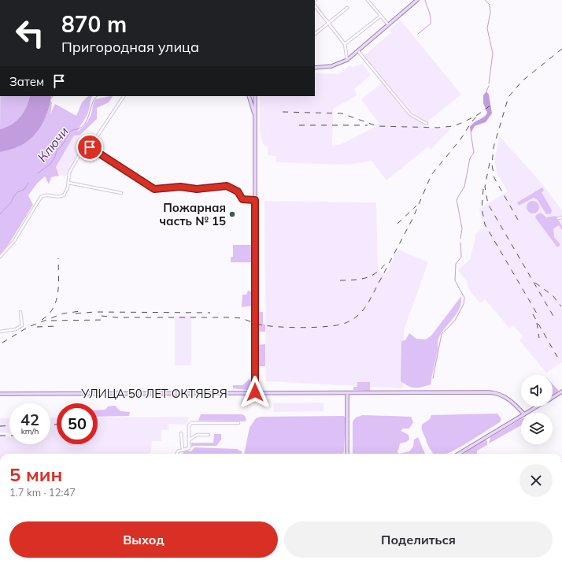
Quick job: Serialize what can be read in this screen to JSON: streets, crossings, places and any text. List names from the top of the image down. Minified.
{"streets":{"main road":["УЛИЦА 50 ЛЕТ ОКТЯБРЯ"]},"water":["Ключи"],"places":["Пожарная часть № 15"],"page":{"turn":["870 m","Пригородная улица"],"then":"Затем","speed":"42 km/h","limit":"50","heading":["5 мин","1.7 km · 12:47"],"buttons":["Выход","Поделиться"]}}
